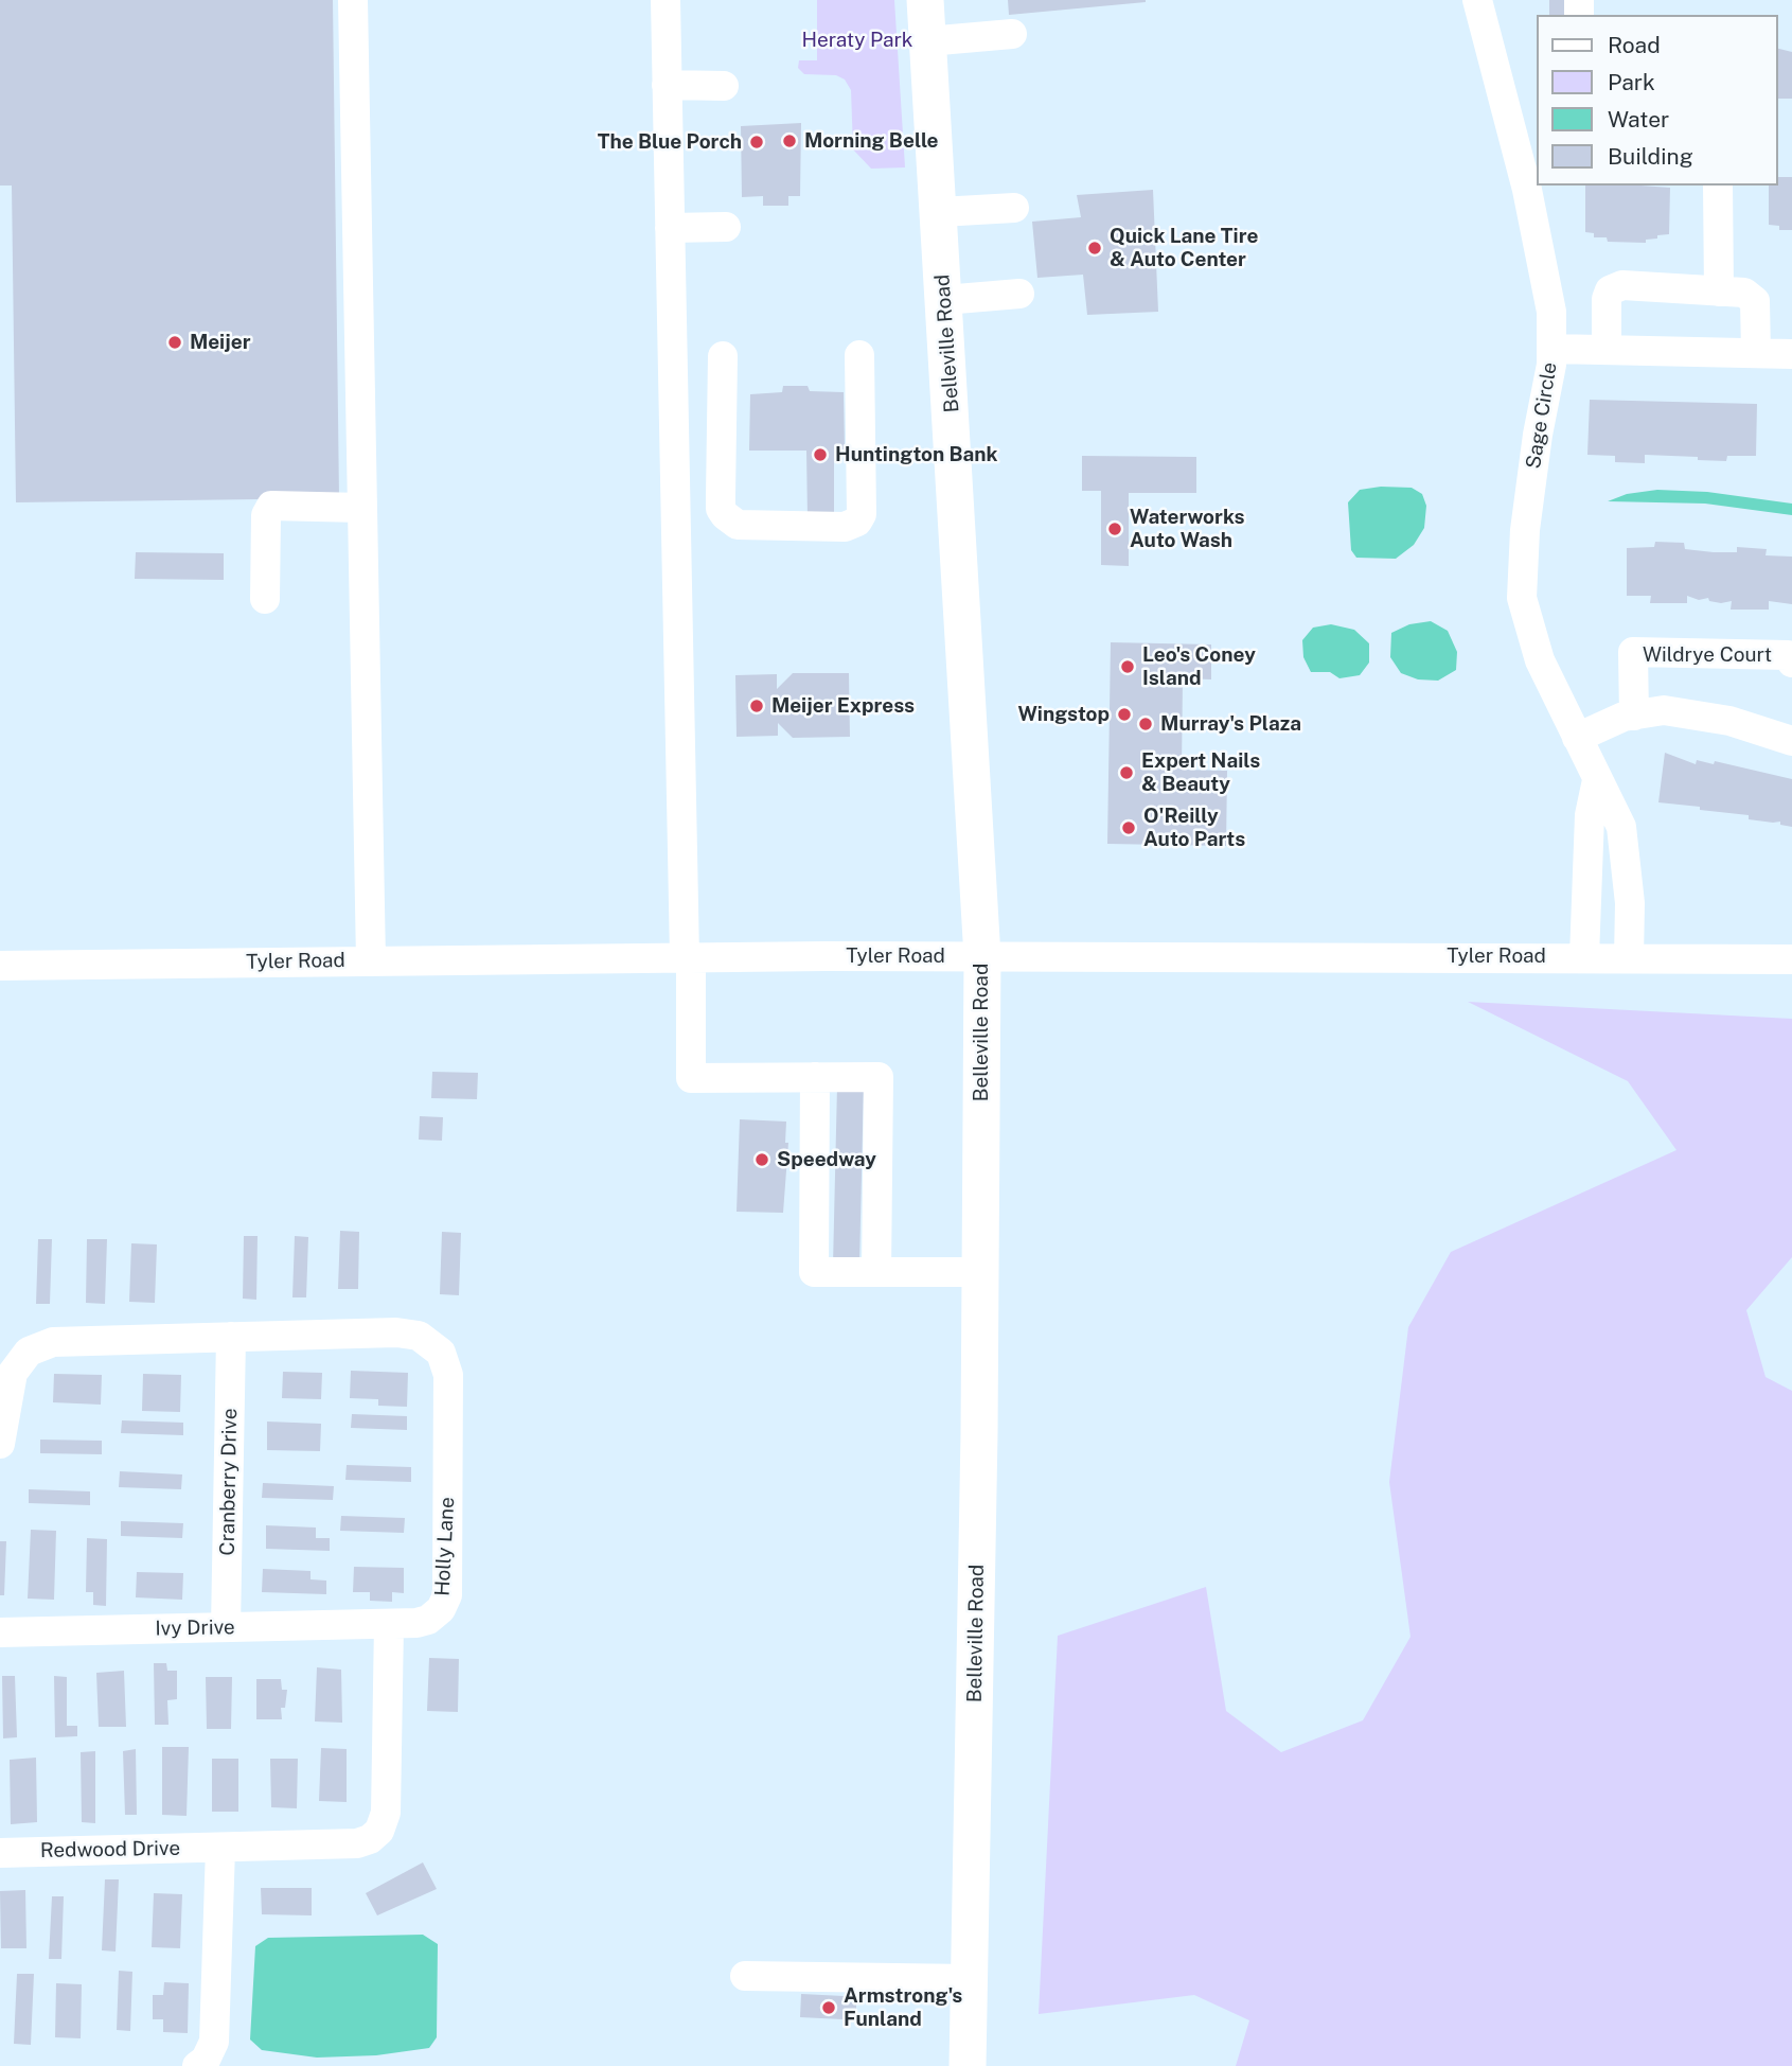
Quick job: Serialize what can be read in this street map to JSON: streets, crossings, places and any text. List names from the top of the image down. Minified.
{"streets":{"main road":["Belleville Road"],"street":["Sage Circle","Wildrye Court","Tyler Road","Cranberry Drive","Holly Lane","Ivy Drive","Redwood Drive"]},"crossings":[["Belleville Road","Tyler Road"],["Sage Circle","Tyler Road"],["Cranberry Drive","Holly Lane"],["Cranberry Drive","Ivy Drive"],["Holly Lane","Ivy Drive"]],"parks":["Heraty Park"],"places":["Morning Belle","The Blue Porch","Quick Lane Tire & Auto Center","Meijer","Huntington Bank","Waterworks Auto Wash","Leo's Coney Island","Meijer Express","Wingstop","Murray's Plaza","Expert Nails & Beauty","O'Reilly Auto Parts","Speedway","Armstrong's Funland"],"legend":["Road","Park","Water","Building"]}
